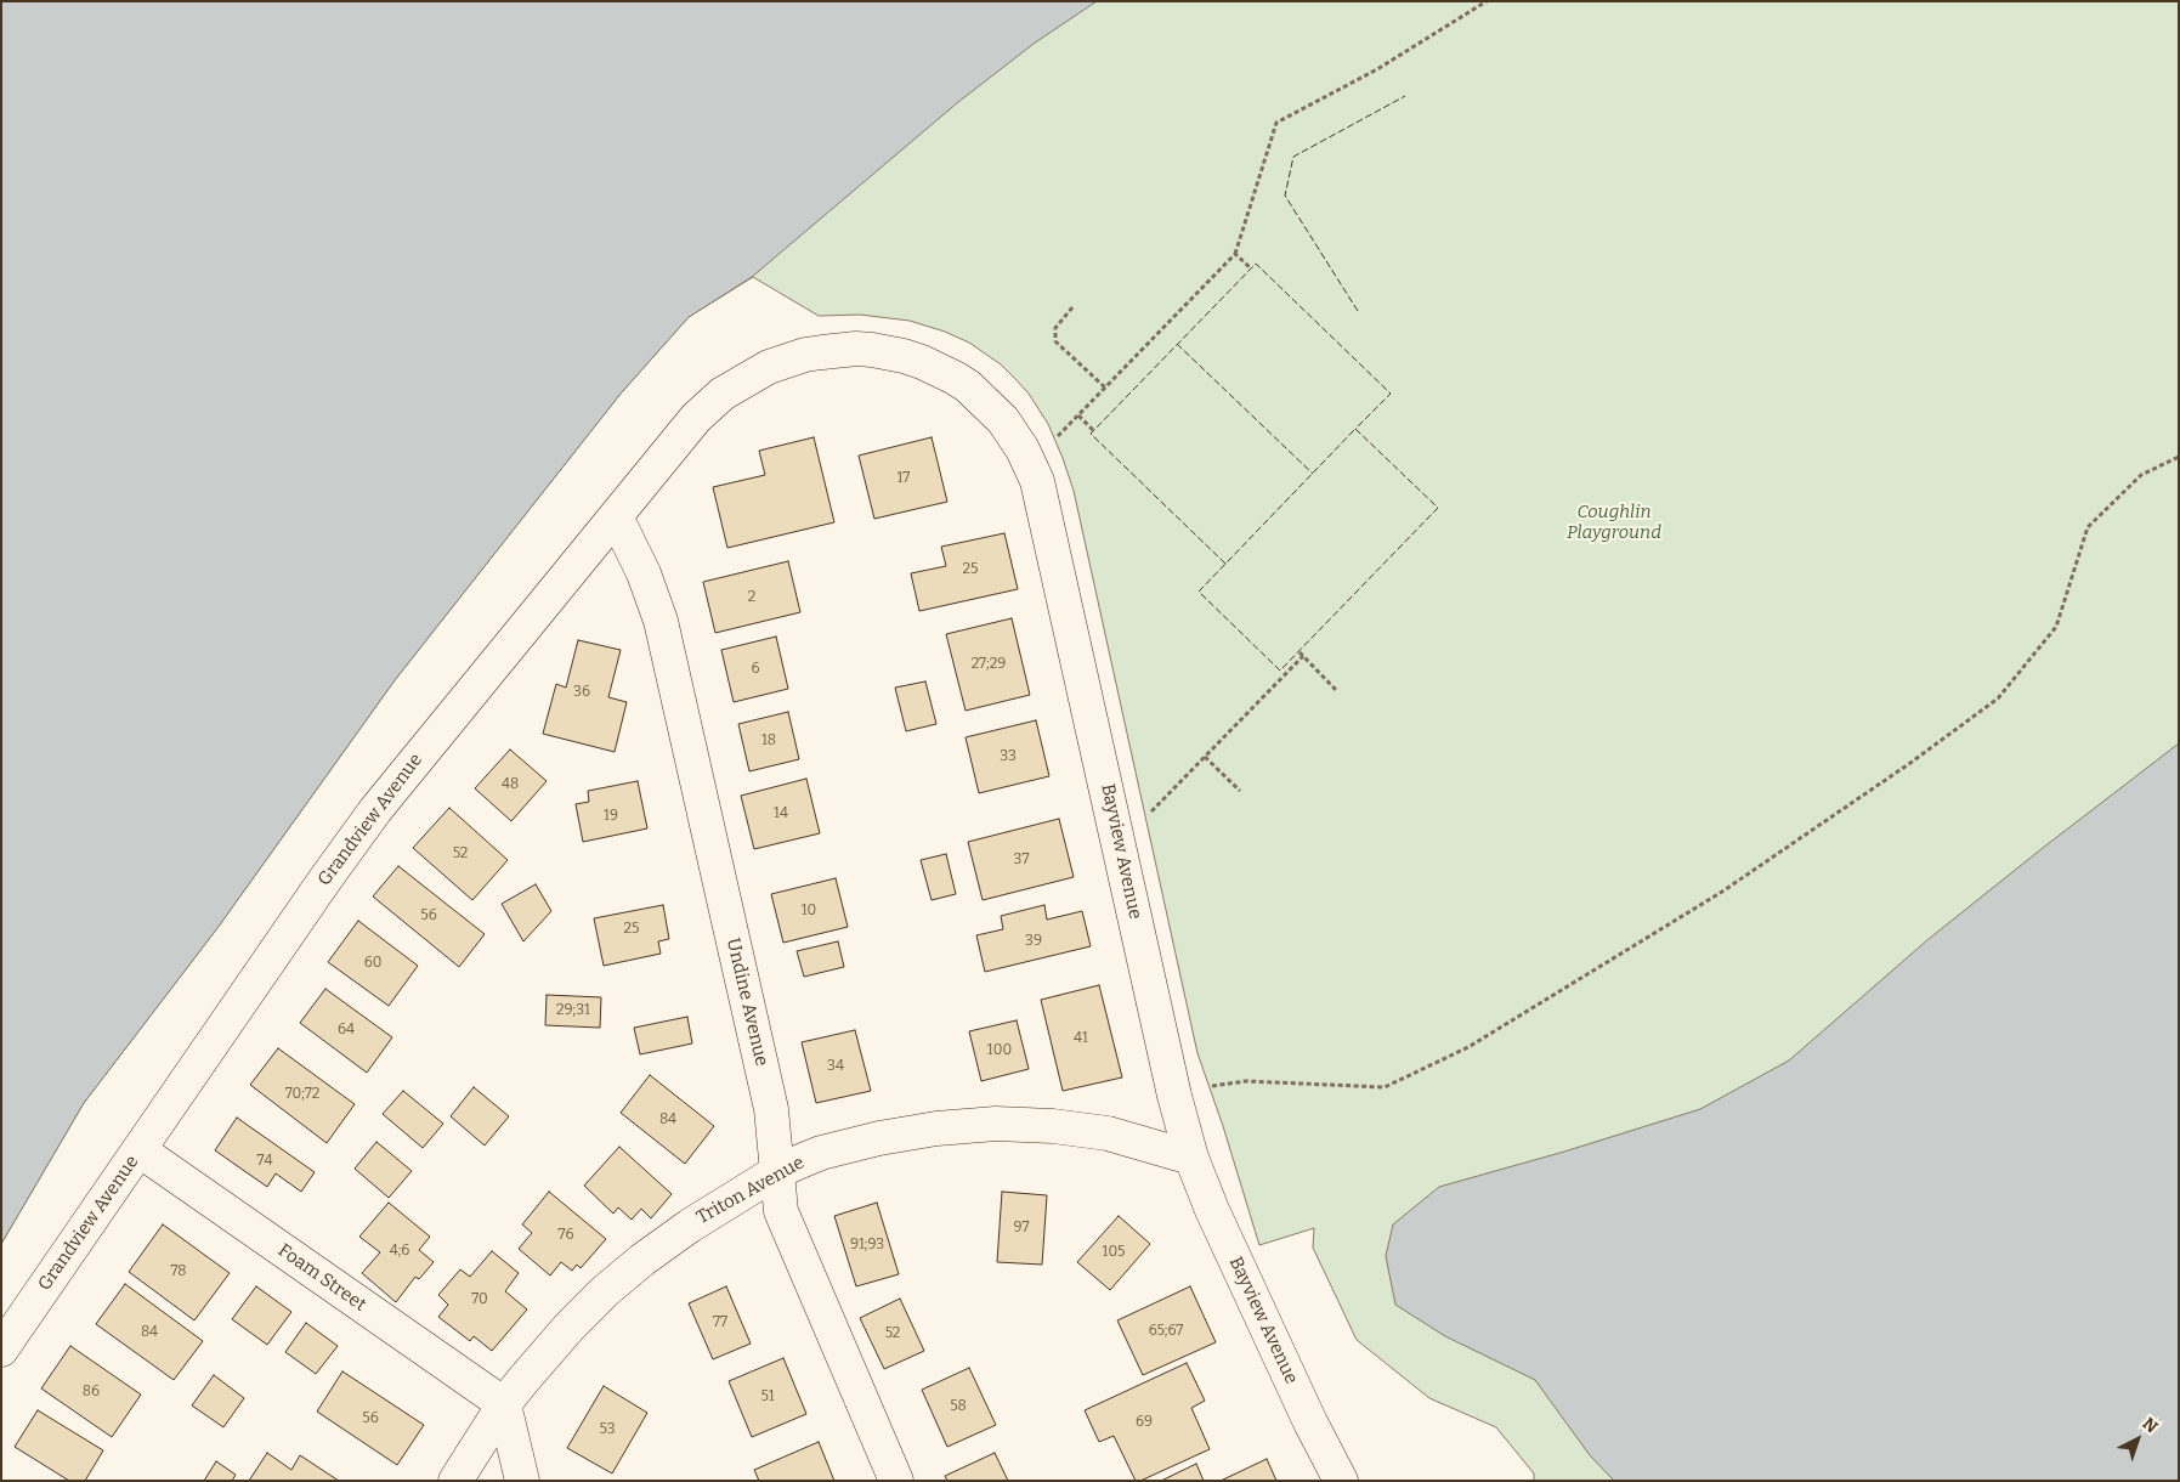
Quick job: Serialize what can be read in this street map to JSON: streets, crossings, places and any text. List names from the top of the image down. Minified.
{"streets":{"street":["Grandview Avenue","Bayview Avenue","Undine Avenue","Triton Avenue","Foam Street"]},"crossings":[["Grandview Avenue","Bayview Avenue"],["Grandview Avenue","Undine Avenue"],["Grandview Avenue","Foam Street"],["Bayview Avenue","Triton Avenue"],["Undine Avenue","Triton Avenue"],["Triton Avenue","Foam Street"]],"parks":["Coughlin Playground"],"house_numbers":["17","25","2","27;29","6","36","18","33","48","14","19","52","37","10","56","25","39","60","29;31","64","41","100","34","70;72","84","74","97","76","91;93","4;6","105","78","70","77","65;67","84","52","86","51","58","56","69","53"],"north":"top right"}
